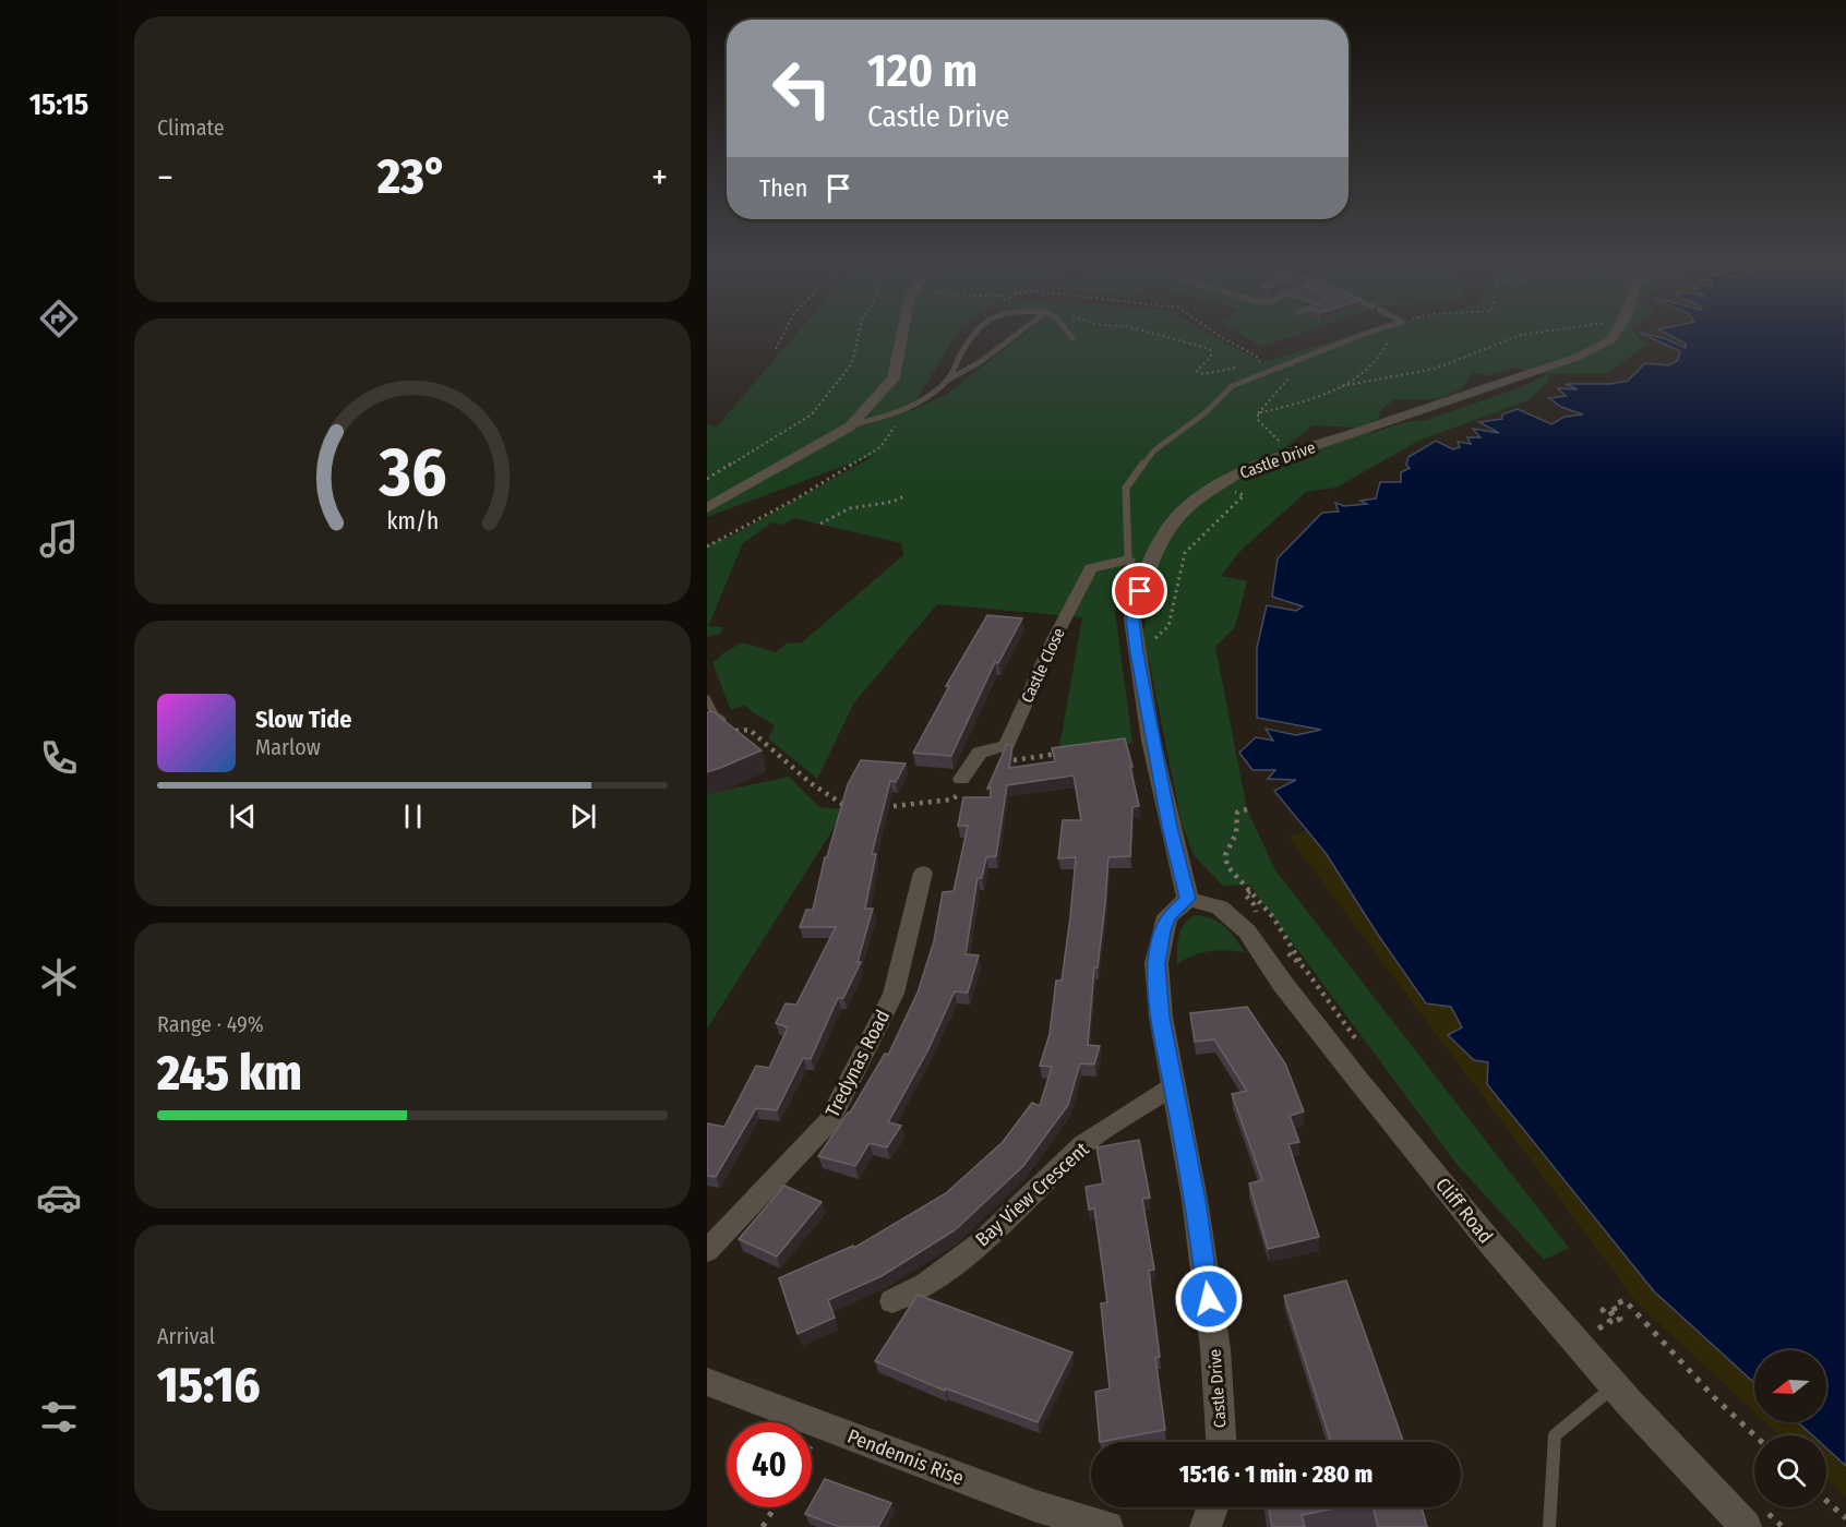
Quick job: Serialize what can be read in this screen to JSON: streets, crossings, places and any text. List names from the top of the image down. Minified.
{"streets":{"street":["Castle Drive","Castle Close","Tredynas Road","Bay View Crescent","Cliff Road","Pendennis Rise"]},"crossings":[["Castle Drive","Bay View Crescent"],["Castle Drive","Cliff Road"]],"north":"left","page":{"tabs":"15:15","tile":["Climate",["Range · 49%","245 km"],["Arrival","15:16"]],"turn":["120 m","Castle Drive"],"heat":["−","23°","+"],"then":"Then","song":["Slow Tide","Marlow"],"limit":"40","trip":"15:16 · 1 min · 280 m","gauge":["36","km/h"]}}
